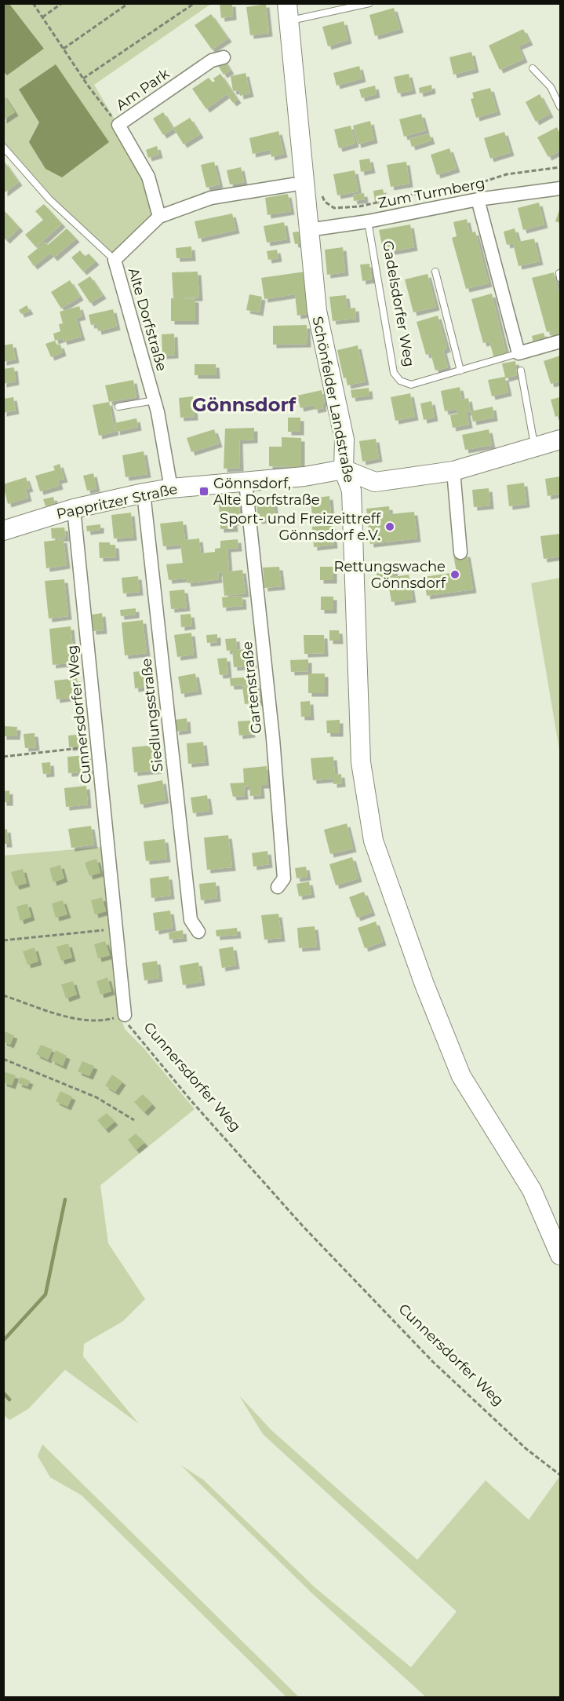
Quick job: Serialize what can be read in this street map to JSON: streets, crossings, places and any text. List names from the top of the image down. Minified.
{"streets":{"street":["Am Park","Zum Turmberg","Gadelsdorfer Weg","Alte Dorfstraße","Schönfelder Landstraße","Pappritzer Straße","Gartenstraße","Cunnersdorfer Weg","Siedlungsstraße"]},"crossings":[["Zum Turmberg","Gadelsdorfer Weg"],["Zum Turmberg","Schönfelder Landstraße"],["Alte Dorfstraße","Pappritzer Straße"],["Schönfelder Landstraße","Pappritzer Straße"],["Pappritzer Straße","Gartenstraße"],["Pappritzer Straße","Cunnersdorfer Weg"],["Pappritzer Straße","Siedlungsstraße"]],"districts":["Gönnsdorf"],"places":{"transit":["Gönnsdorf, Alte Dorfstraße"],"other":["Sport- und Freizeittreff Gönnsdorf e.V.","Rettungswache Gönnsdorf"]}}
